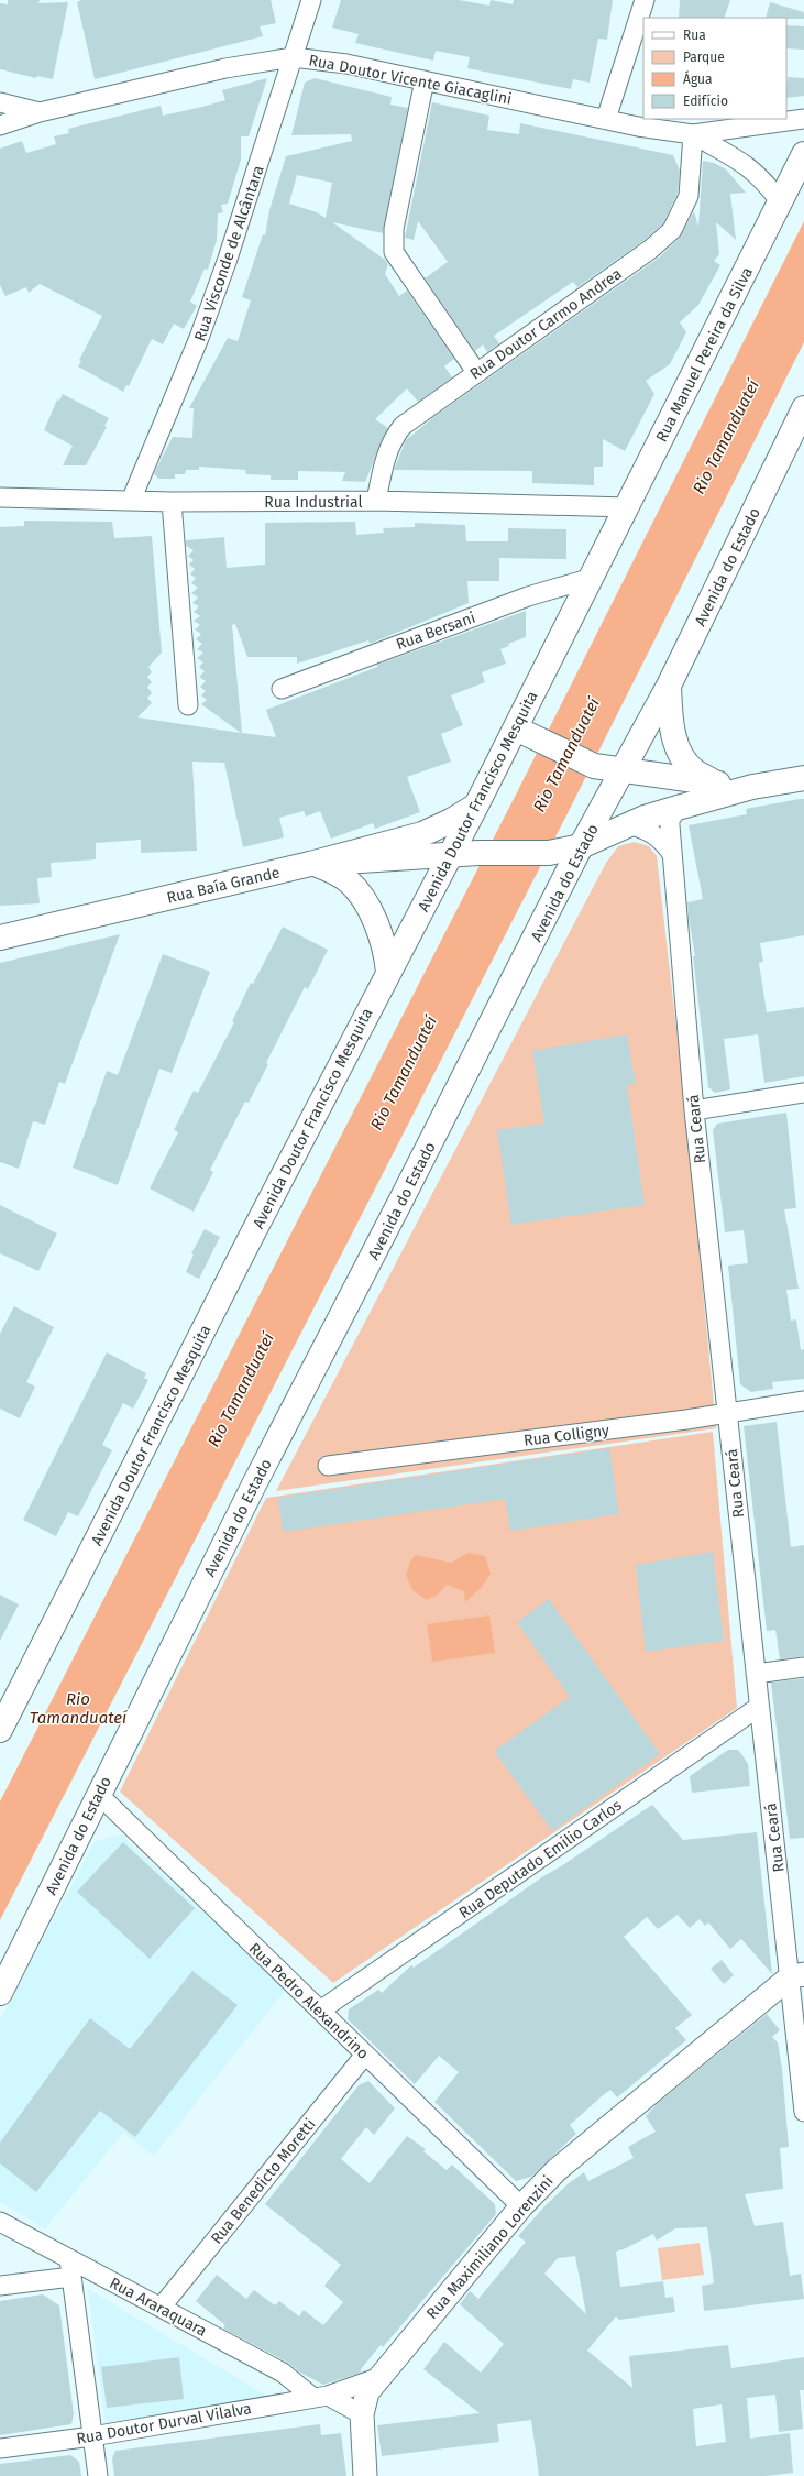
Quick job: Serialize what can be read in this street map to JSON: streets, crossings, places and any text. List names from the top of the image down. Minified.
{"streets":{"main road":["Rua Manuel Pereira da Silva","Avenida do Estado","Avenida Doutor Francisco Mesquita","Rua Baía Grande"],"street":["Rua Doutor Vicente Giacaglini","Rua Visconde de Alcântara","Rua Doutor Carmo Andrea","Rua Industrial","Rua Bersani","Rua Ceará","Rua Colligny","Rua Deputado Emilio Carlos","Rua Pedro Alexandrino","Rua Benedicto Moretti","Rua Maximiliano Lorenzini","Rua Araraquara","Rua Doutor Durval Vilalva"]},"crossings":[["Rua Doutor Vicente Giacaglini","Rua Visconde de Alcântara"],["Rua Doutor Vicente Giacaglini","Rua Doutor Carmo Andrea"],["Rua Doutor Vicente Giacaglini","Rua Manuel Pereira da Silva"],["Rua Visconde de Alcântara","Rua Industrial"],["Rua Doutor Carmo Andrea","Rua Industrial"],["Rua Manuel Pereira da Silva","Rua Industrial"],["Rua Manuel Pereira da Silva","Avenida Doutor Francisco Mesquita"],["Rua Industrial","Avenida Doutor Francisco Mesquita"],["Avenida do Estado","Rua Baía Grande"],["Avenida do Estado","Rua Pedro Alexandrino"],["Rua Bersani","Avenida Doutor Francisco Mesquita"],["Avenida Doutor Francisco Mesquita","Rua Baía Grande"],["Rua Baía Grande","Rua Ceará"],["Rua Ceará","Rua Colligny"],["Rua Ceará","Rua Deputado Emilio Carlos"],["Rua Ceará","Rua Maximiliano Lorenzini"],["Rua Deputado Emilio Carlos","Rua Pedro Alexandrino"],["Rua Pedro Alexandrino","Rua Benedicto Moretti"],["Rua Pedro Alexandrino","Rua Maximiliano Lorenzini"],["Rua Benedicto Moretti","Rua Araraquara"],["Rua Maximiliano Lorenzini","Rua Doutor Durval Vilalva"],["Rua Araraquara","Rua Doutor Durval Vilalva"]],"water":["Rio Tamanduateí"],"legend":["Rua","Parque","Água","Edifício"]}
